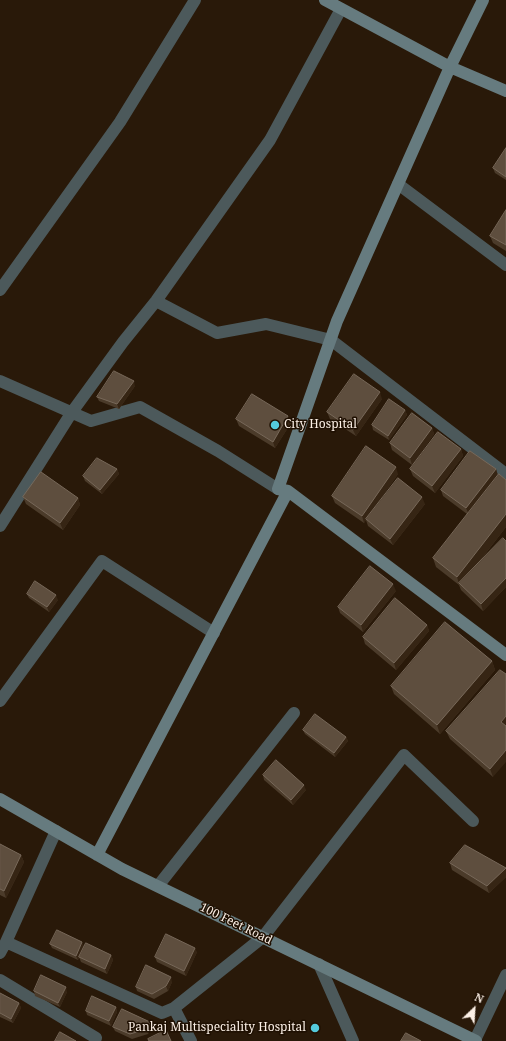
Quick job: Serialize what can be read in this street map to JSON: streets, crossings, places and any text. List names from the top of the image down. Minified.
{"streets":{"street":["100 Feet Road"]},"places":["City Hospital","Pankaj Multispeciality Hospital"],"north":"top right"}
